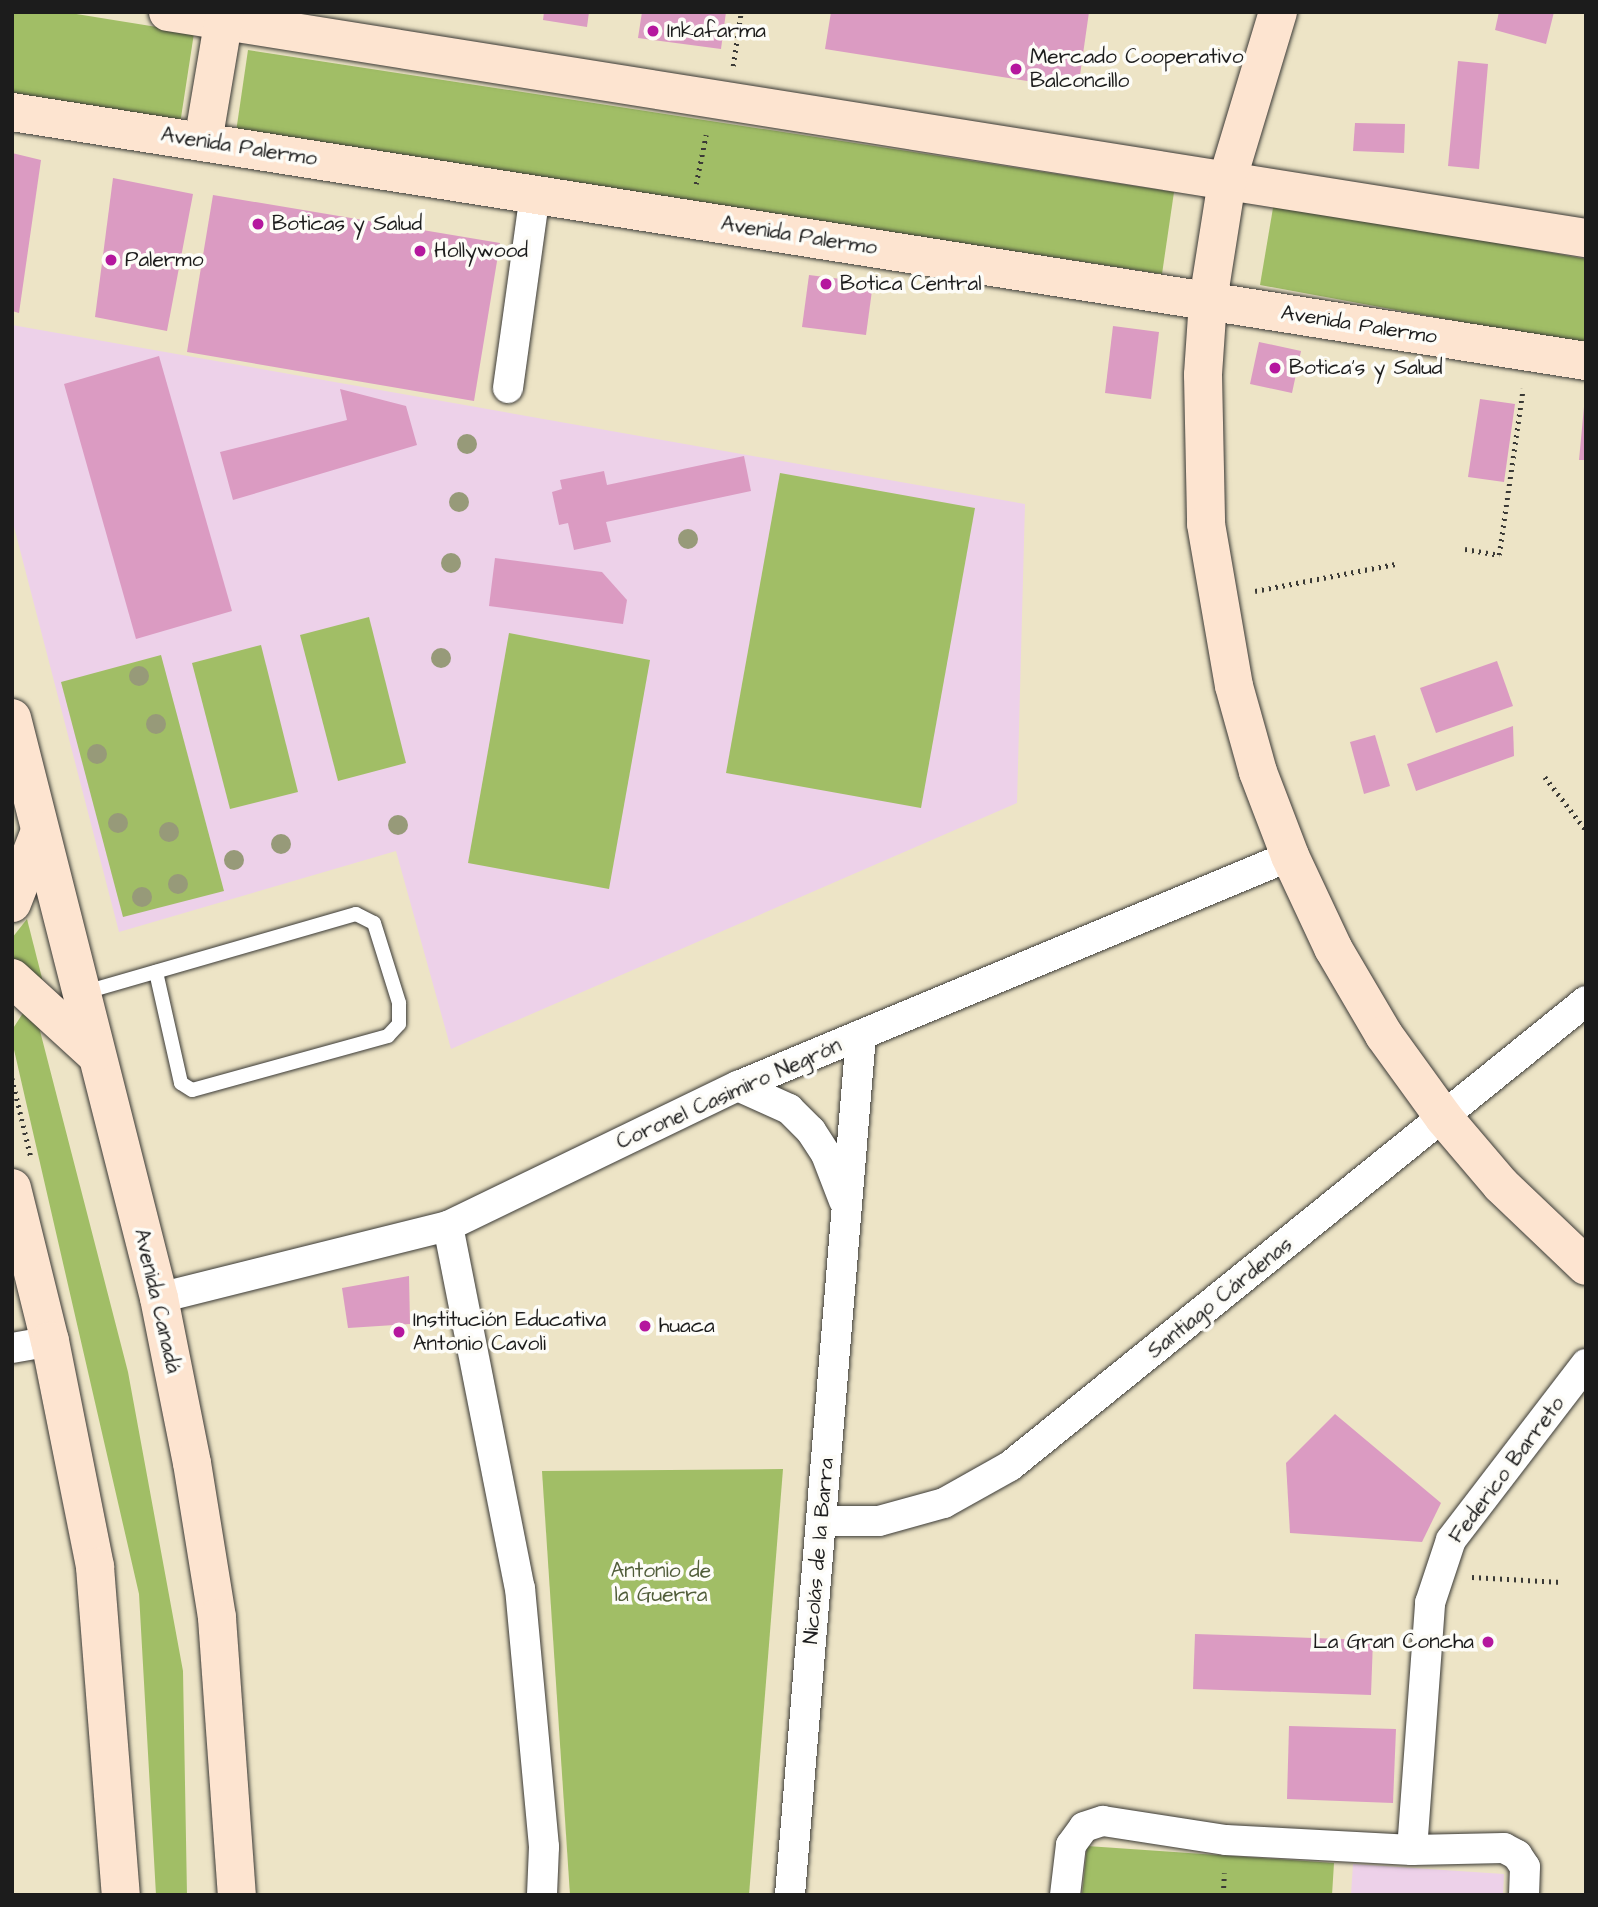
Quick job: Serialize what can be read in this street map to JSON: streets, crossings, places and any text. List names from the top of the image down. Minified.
{"streets":{"street":["Avenida Palermo","Coronel Casimiro Negrón","Santiago Cárdenas","Avenida Canadá","Federico Barreto","Nicolás de la Barra"]},"crossings":[["Coronel Casimiro Negrón","Avenida Canadá"],["Coronel Casimiro Negrón","Nicolás de la Barra"],["Santiago Cárdenas","Nicolás de la Barra"]],"parks":["Antonio de la Guerra"],"places":["Inkafarma","Mercado Cooperativo Balconcillo","Boticas y Salud","Hollywood","Palermo","Botica Central","Botica's y Salud","huaca","Institución Educativa Antonio Cavoli","La Gran Concha"]}
